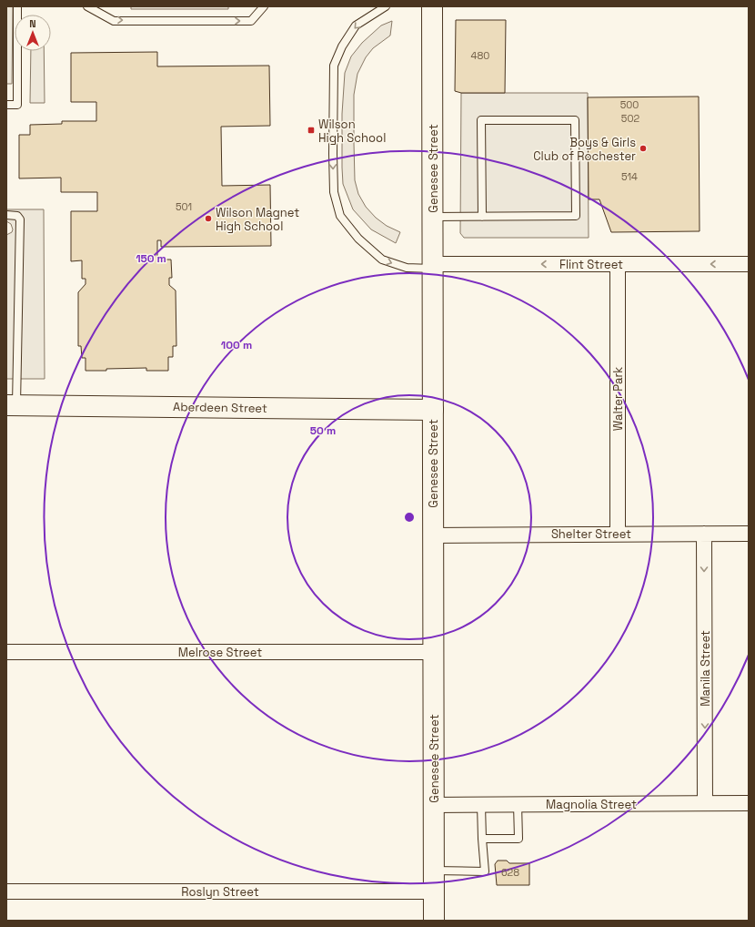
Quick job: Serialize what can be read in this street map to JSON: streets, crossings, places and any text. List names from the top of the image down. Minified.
{"streets":{"main road":["Genesee Street","Aberdeen Street"],"street":["Flint Street","Walter Park","Shelter Street","Melrose Street","Manila Street","Magnolia Street","Roslyn Street"]},"crossings":[["Genesee Street","Flint Street"],["Genesee Street","Aberdeen Street"],["Genesee Street","Shelter Street"],["Genesee Street","Melrose Street"],["Genesee Street","Magnolia Street"],["Genesee Street","Roslyn Street"],["Flint Street","Walter Park"],["Walter Park","Shelter Street"],["Shelter Street","Manila Street"],["Manila Street","Magnolia Street"]],"one_way":["Flint Street","Manila Street"],"places":{"transit":["Wilson High School"],"other":["Boys & Girls Club of Rochester","Wilson Magnet High School"]},"house_numbers":["480","500","502","514","501","628"],"north":"top","rings":["150 m","100 m","50 m"]}
